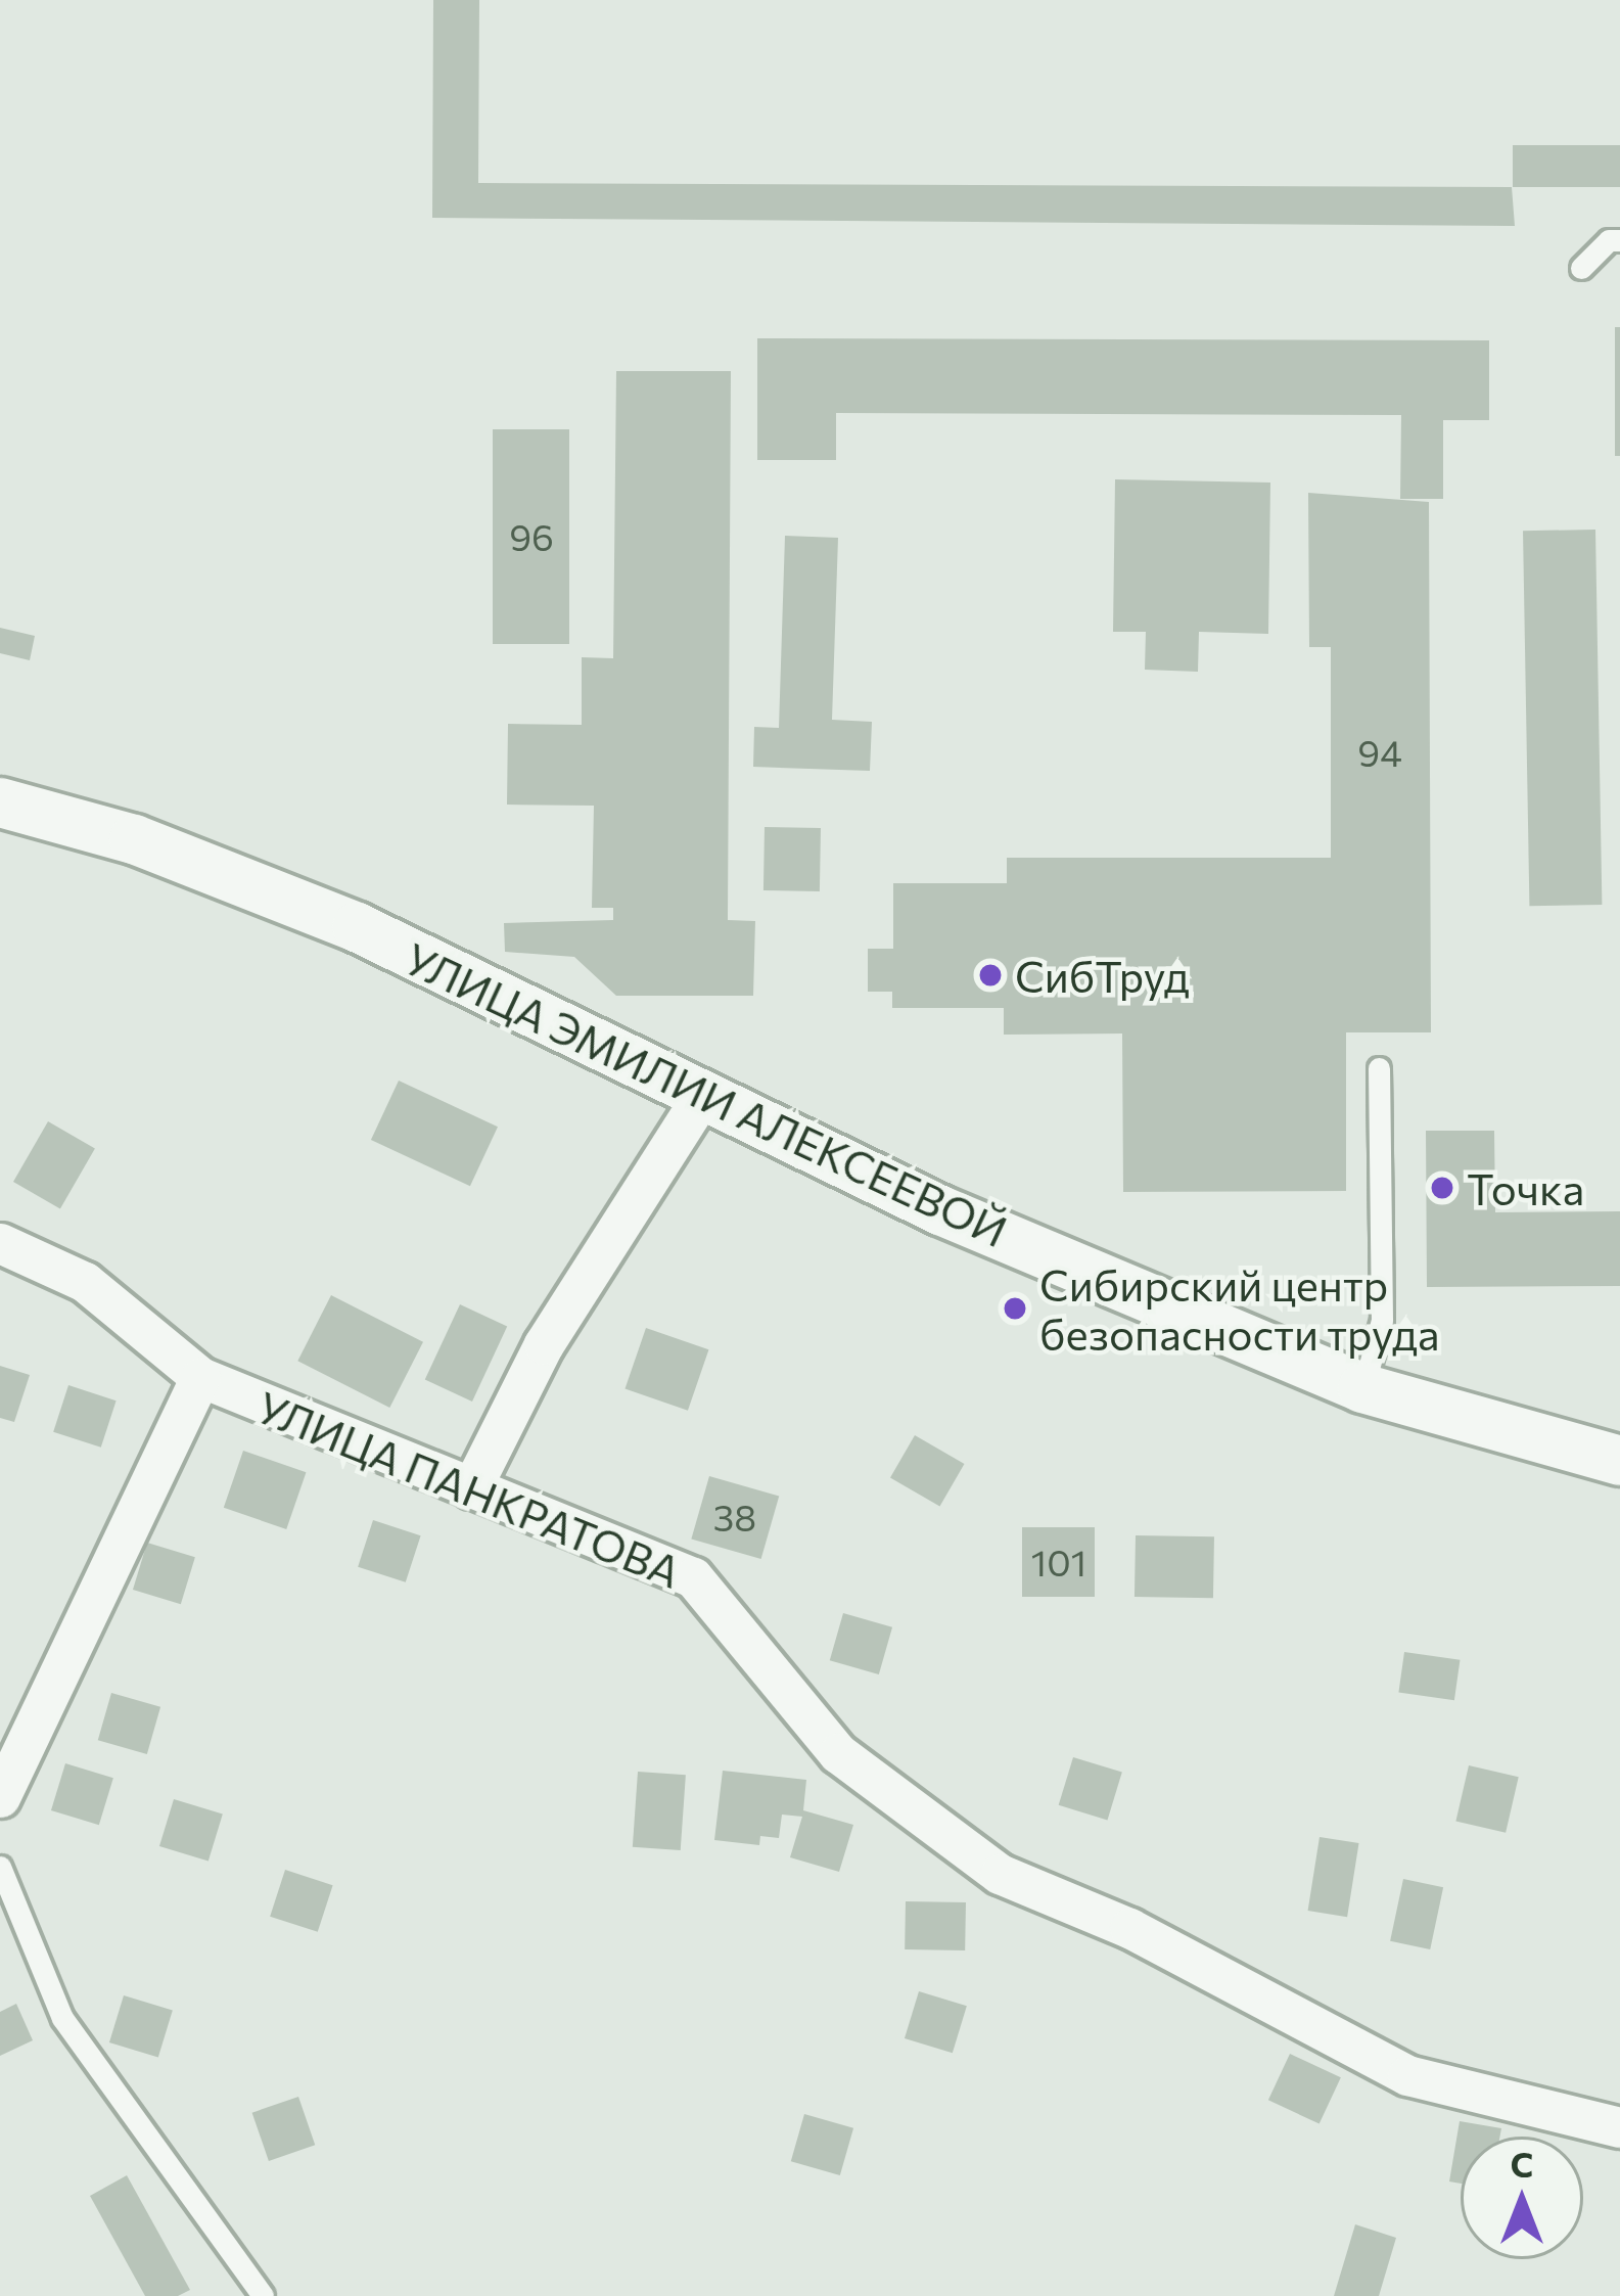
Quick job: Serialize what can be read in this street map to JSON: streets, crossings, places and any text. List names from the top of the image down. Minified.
{"streets":{"street":["УЛИЦА ЭМИЛИИ АЛЕКСЕЕВОЙ","УЛИЦА ПАНКРАТОВА"]},"places":["СибТруд","Точка","Сибирский центр безопасности труда"],"house_numbers":["96","94","38","101"],"north":"top"}
